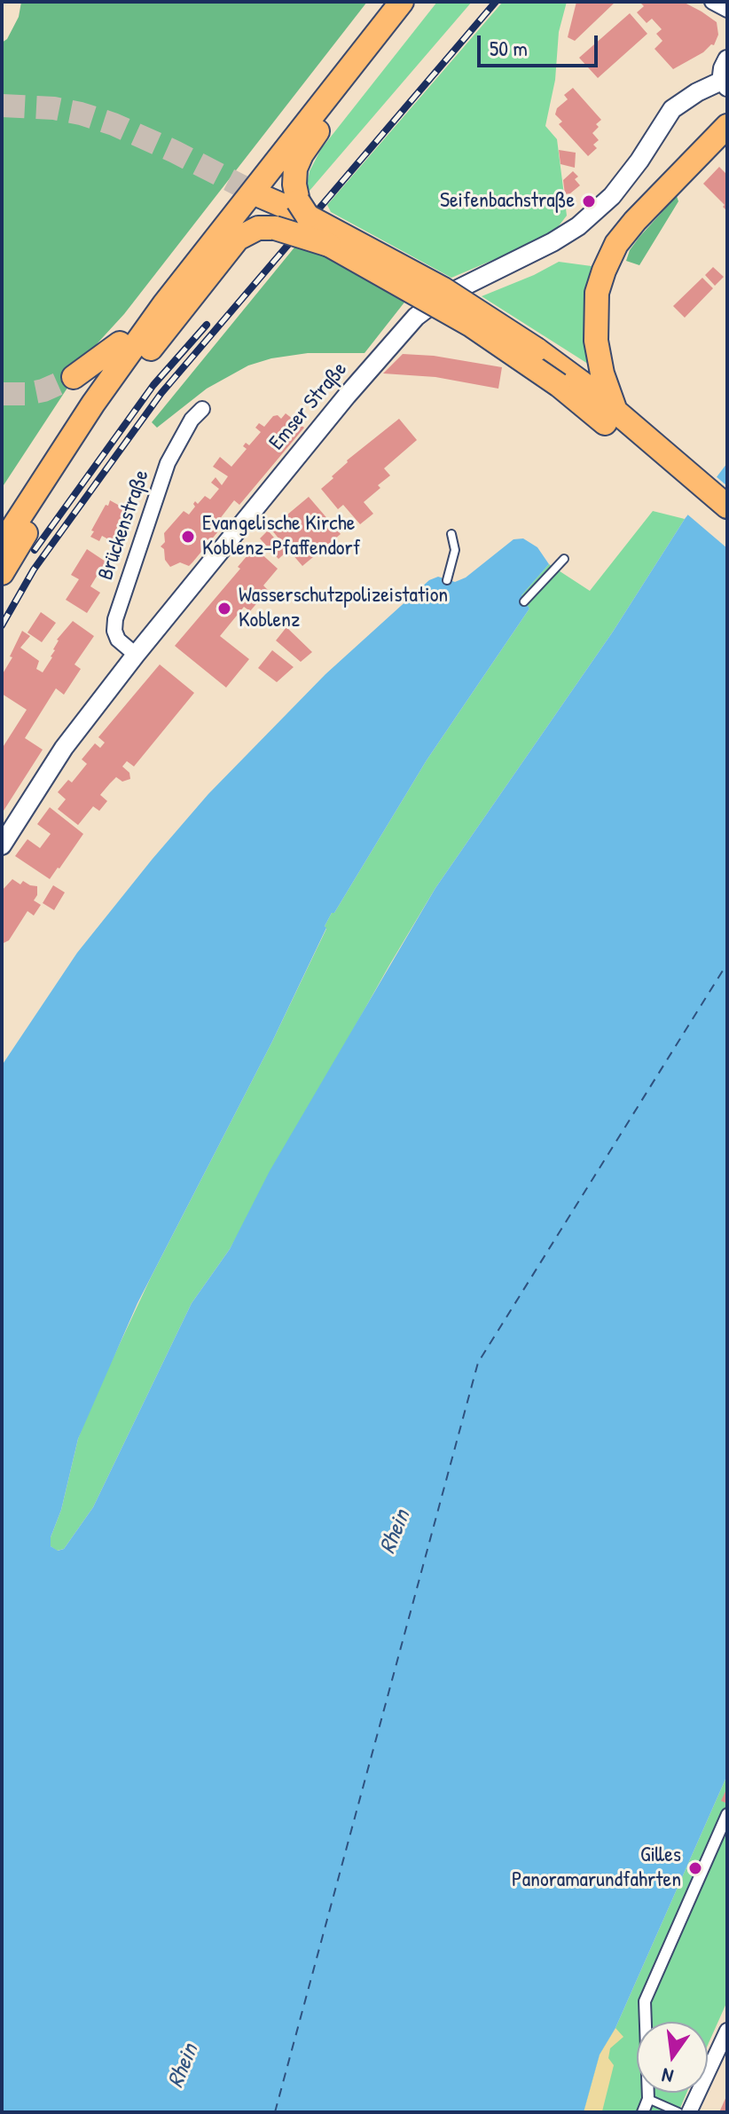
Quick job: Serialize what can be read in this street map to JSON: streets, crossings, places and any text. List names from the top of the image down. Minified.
{"streets":{"street":["Emser Straße","Brückenstraße"]},"crossings":[["Emser Straße","Brückenstraße"]],"water":["Rhein"],"places":["Seifenbachstraße","Evangelische Kirche Koblenz-Pfaffendorf","Wasserschutzpolizeistation Koblenz","Gilles Panoramarundfahrten"],"scale_bar":"50 m","north":"bottom"}
